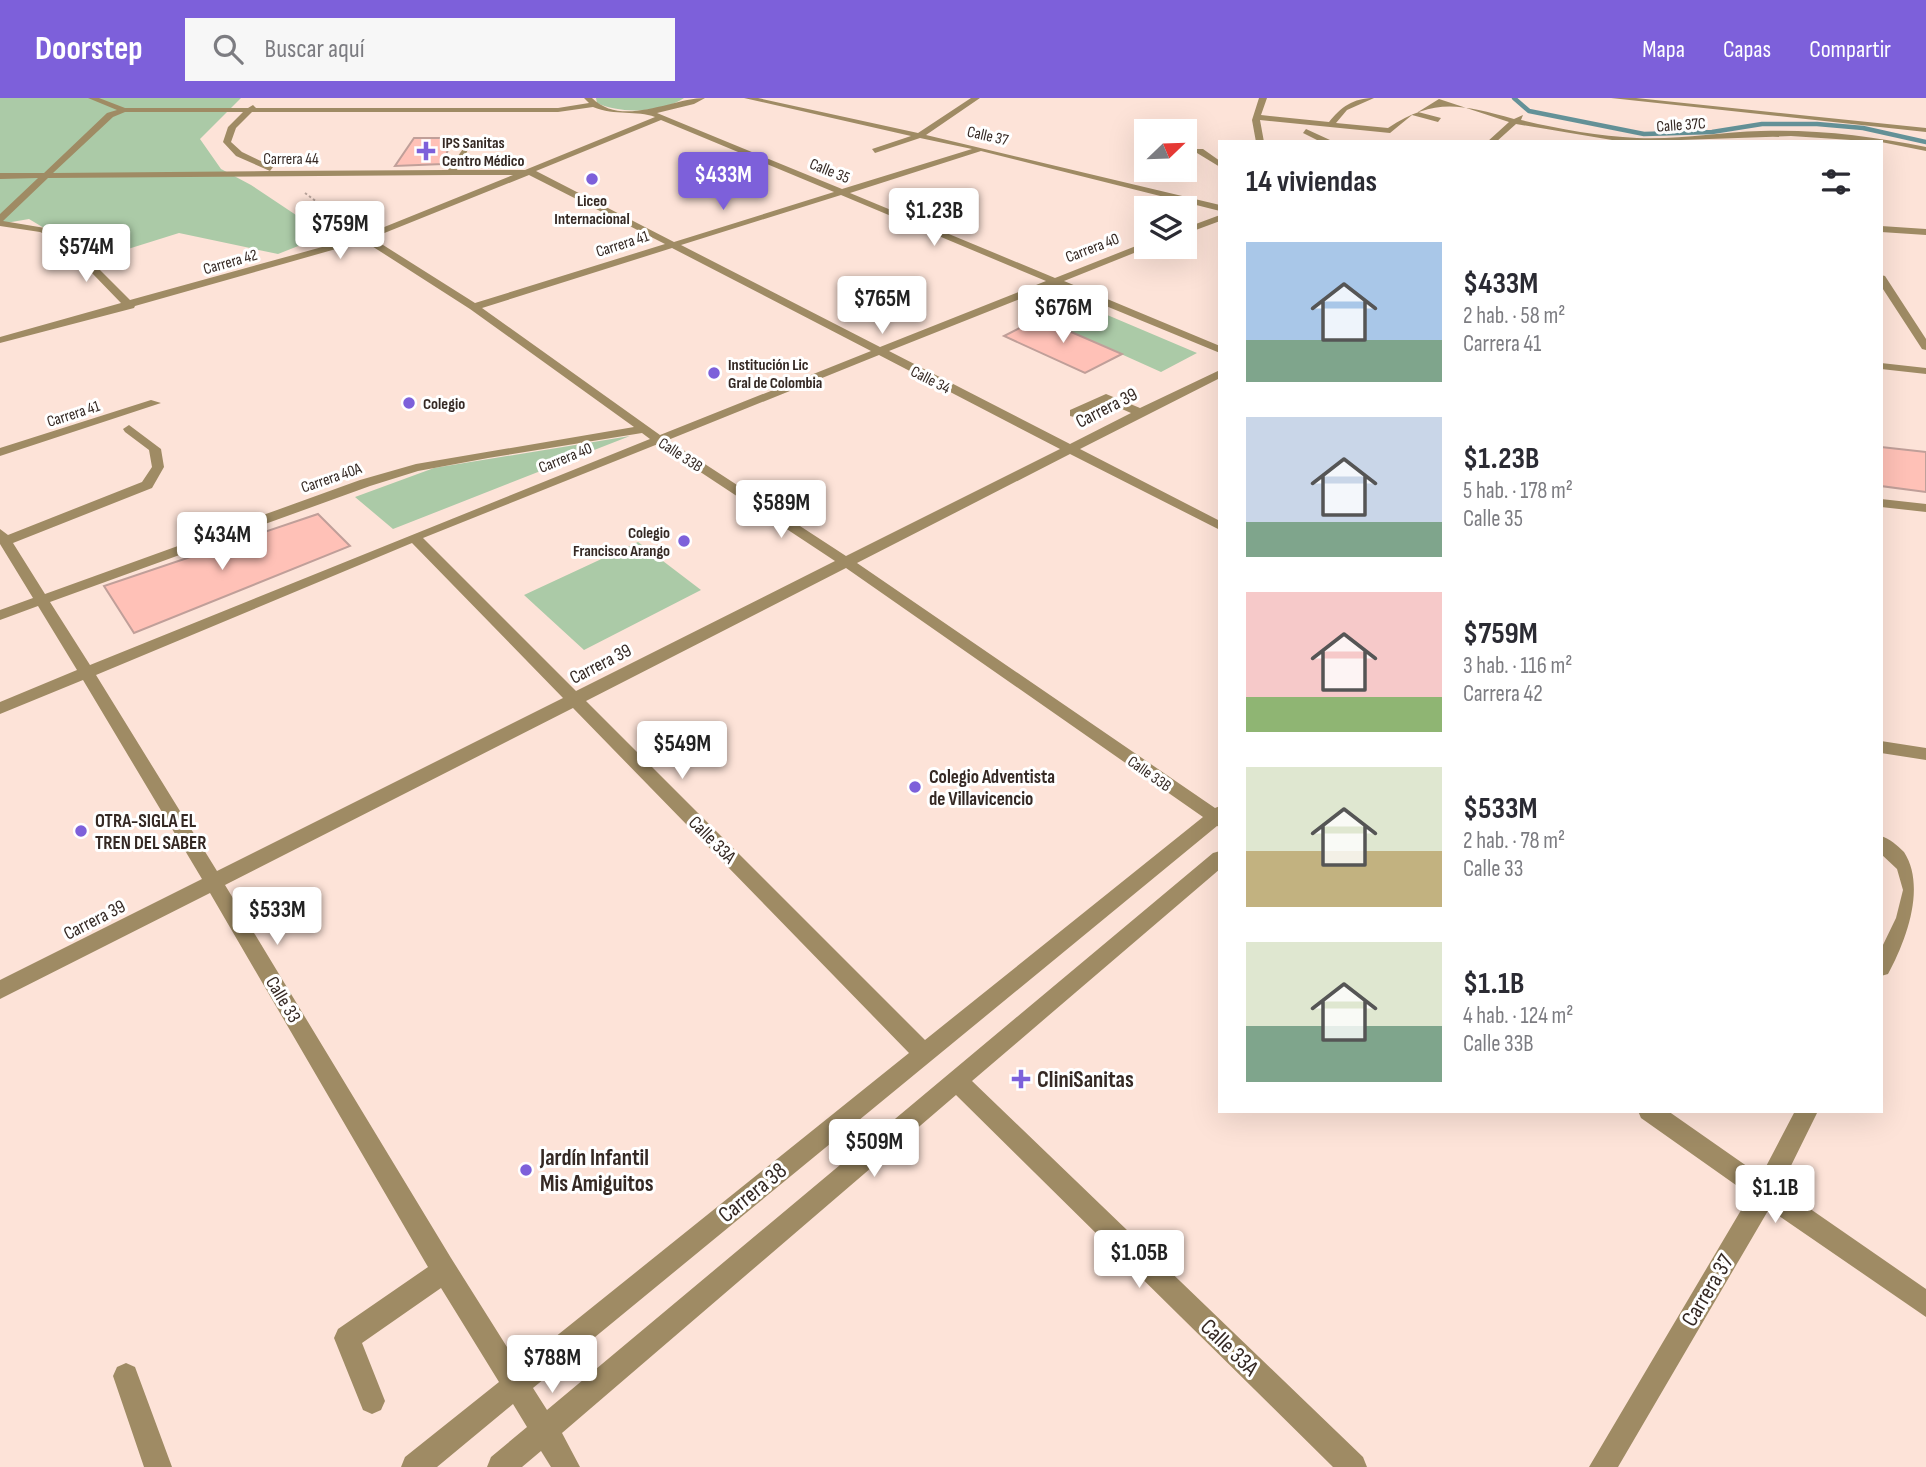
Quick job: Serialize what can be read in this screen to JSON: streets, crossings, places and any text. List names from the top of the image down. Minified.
{"streets":{"street":["Calle 37C","Calle 37","Carrera 44","Calle 35","Carrera 41","Carrera 40","Carrera 42","Calle 34","Carrera 39","Calle 33B","Carrera 40A","Calle 33A","Calle 33","Carrera 38","Carrera 37"]},"crossings":[["Calle 37","Carrera 41"],["Carrera 44","Carrera 42"],["Carrera 44","Calle 34"],["Calle 35","Carrera 41"],["Calle 35","Carrera 40"],["Calle 35","Carrera 42"],["Carrera 41","Calle 34"],["Carrera 41","Calle 33B"],["Carrera 40","Calle 34"],["Carrera 40","Calle 33B"],["Carrera 40","Calle 33A"],["Carrera 40","Calle 33"],["Carrera 42","Calle 34"],["Carrera 42","Calle 33B"],["Calle 34","Carrera 39"],["Carrera 39","Calle 33B"],["Carrera 39","Calle 33A"],["Carrera 39","Calle 33"],["Calle 33B","Carrera 40A"],["Calle 33B","Carrera 38"],["Carrera 40A","Calle 33"],["Calle 33A","Carrera 38"],["Calle 33","Carrera 38"]],"places":{"health":["IPS Sanitas Centro Médico","CliniSanitas"],"other":["Liceo Internacional","Institución Lic Gral de Colombia","Colegio","Colegio Francisco Arango","Colegio Adventista de Villavicencio","OTRA-SIGLA EL TREN DEL SABER","Jardín Infantil Mis Amiguitos"]},"north":"top right","page":{"header":"Doorstep","search":"Buscar aquí","nav":["Mapa","Capas","Compartir"],"heading":"14 viviendas","price":["$433M","$1.23B","$759M","$574M","$765M","$676M","$589M","$434M","$549M","$533M","$509M","$1.1B","$1.05B","$788M"],"list":[{"name":"$433M","note":"2 hab. · 58 m² · Carrera 41"},{"name":"$1.23B","note":"5 hab. · 178 m² · Calle 35"},{"name":"$759M","note":"3 hab. · 116 m² · Carrera 42"},{"name":"$533M","note":"2 hab. · 78 m² · Calle 33"},{"name":"$1.1B","note":"4 hab. · 124 m² · Calle 33B"}]}}
